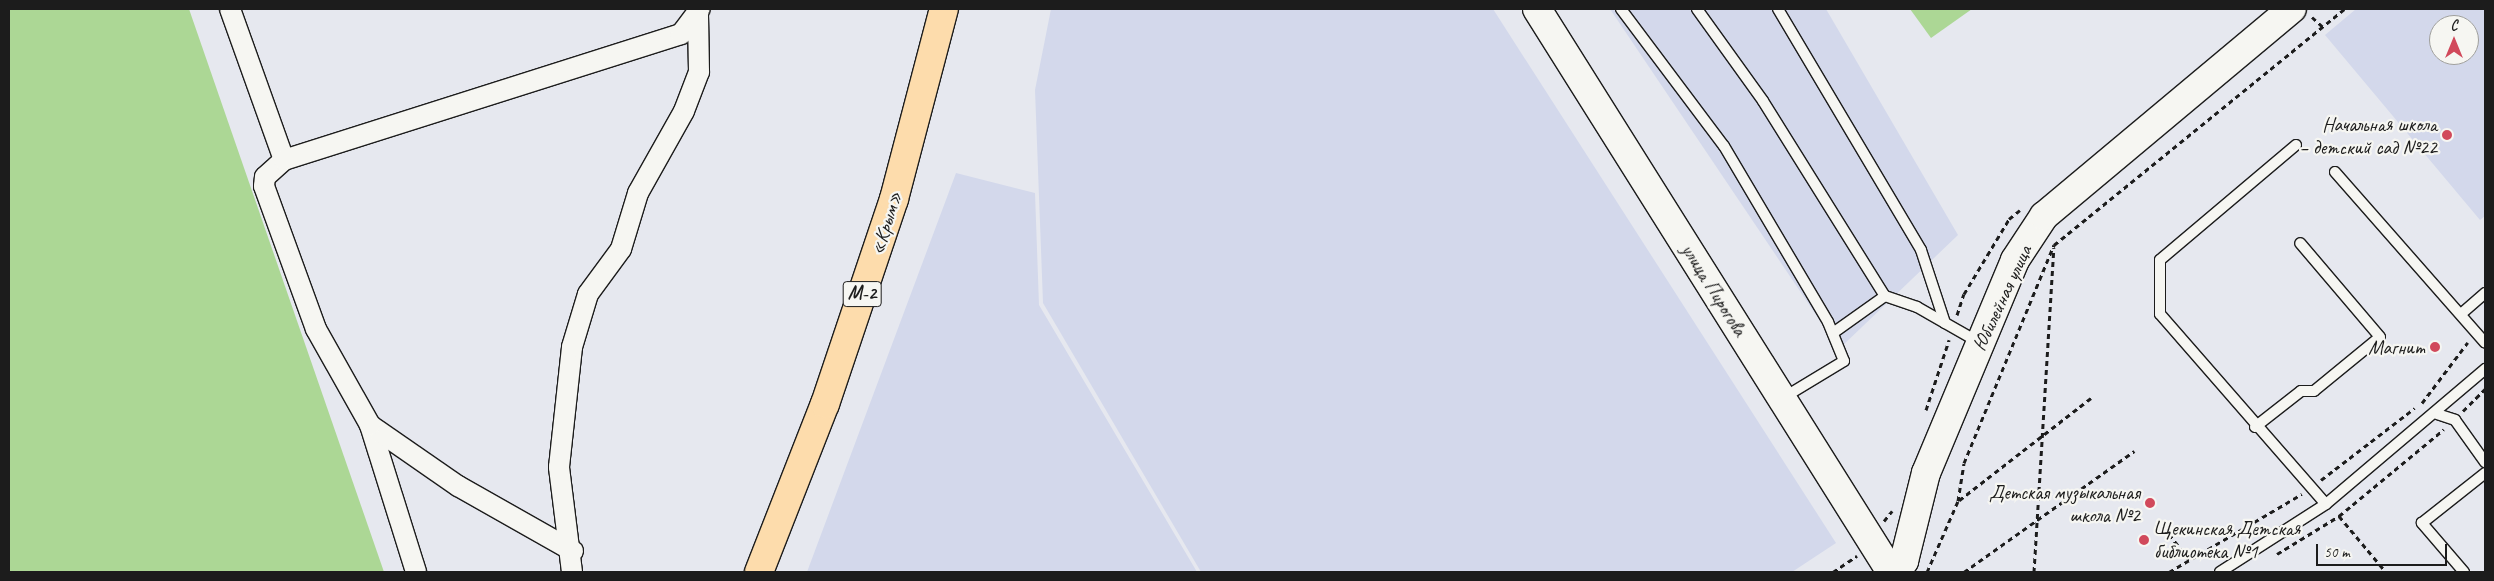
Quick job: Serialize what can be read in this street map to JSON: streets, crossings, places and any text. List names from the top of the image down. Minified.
{"streets":{"highway":["«Крым»","М-2"],"street":["улица Пирогова","Юбилейная улица"]},"places":["Начальная школа – детский сад №22","Магнит","Детская музыкальная школа №2","Щекинская Детская библиотека №1"],"scale_bar":"50 m","north":"top"}
